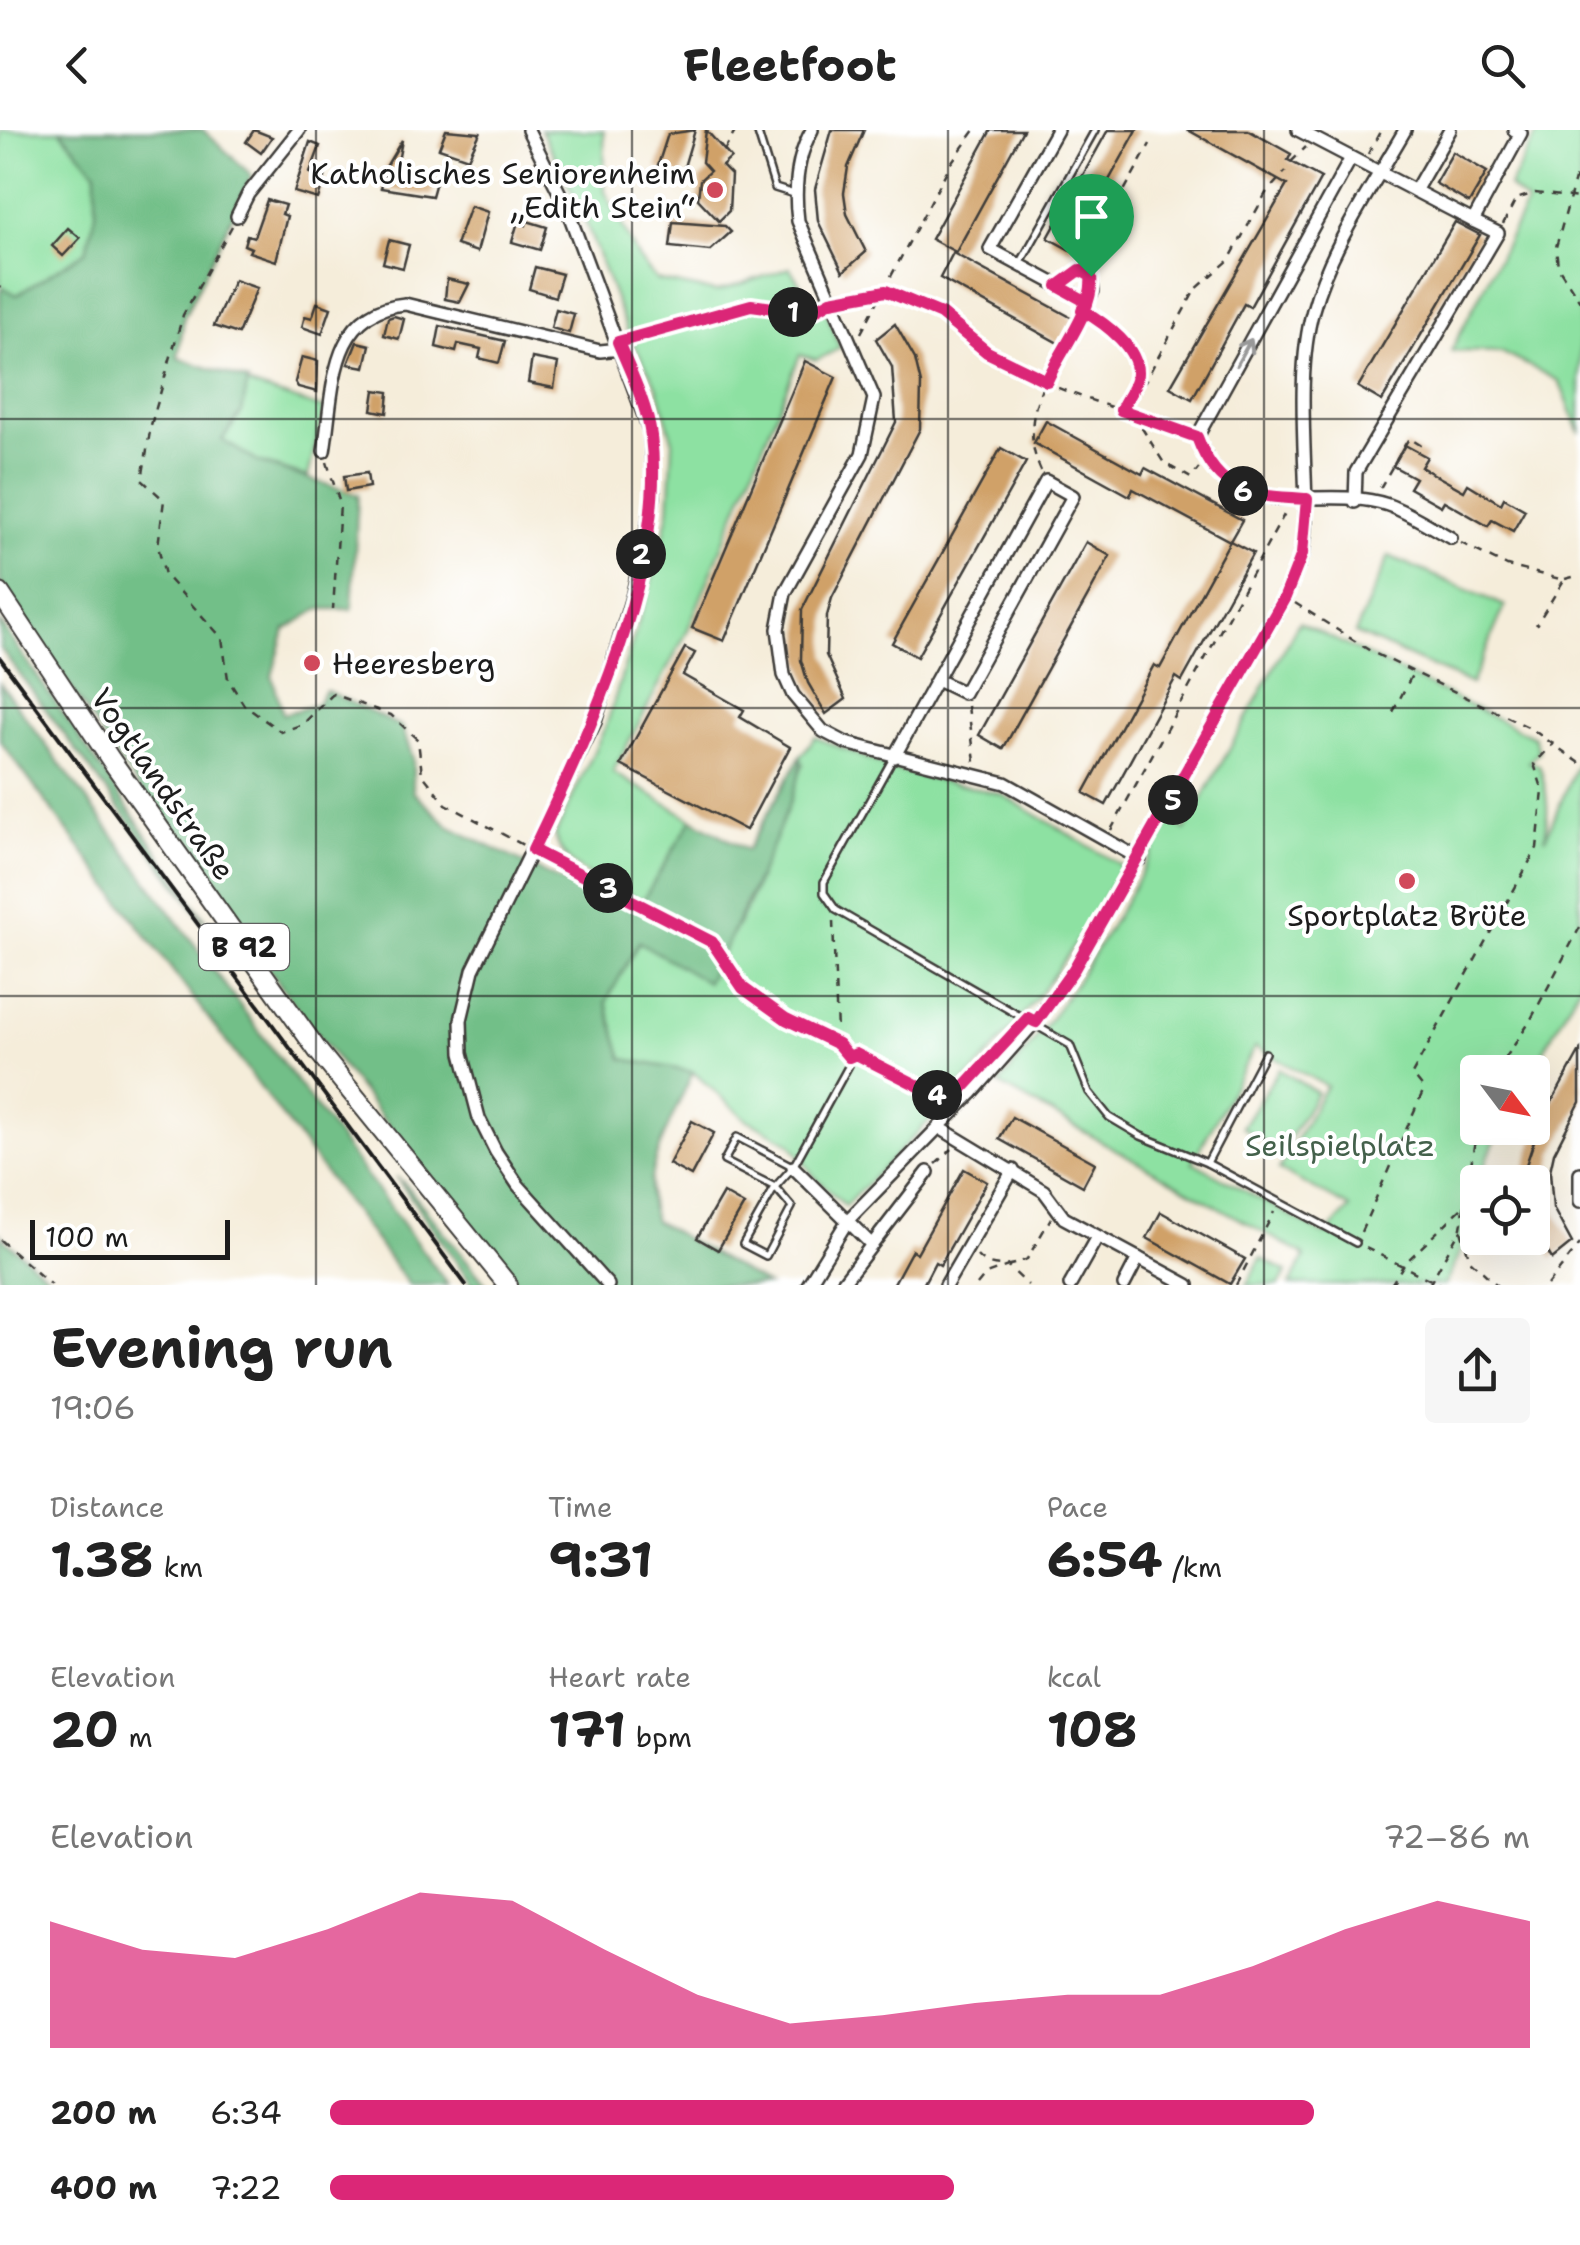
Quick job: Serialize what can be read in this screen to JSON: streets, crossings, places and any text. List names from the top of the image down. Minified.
{"streets":{"main road":["Vogtlandstraße","B 92"]},"parks":["Seilspielplatz"],"places":["Katholisches Seniorenheim „Edith Stein“","Heeresberg","Sportplatz Brüte"],"scale_bar":"100 m","north":"bottom right","page":{"header":"Fleetfoot","pins":["1","6","2","5","3","4"],"scale":"100 m","heading":["Evening run","19:06"],"stats":[["Distance","1.38 km"],["Time","9:31"],["Pace","6:54 /km"],["Elevation","20 m"],["Heart rate","171 bpm"],["kcal","108"]],"chart":["Elevation","72–86 m"],"list":[{"name":"200 m","note":"6:34"},{"name":"400 m","note":"7:22"}]}}
